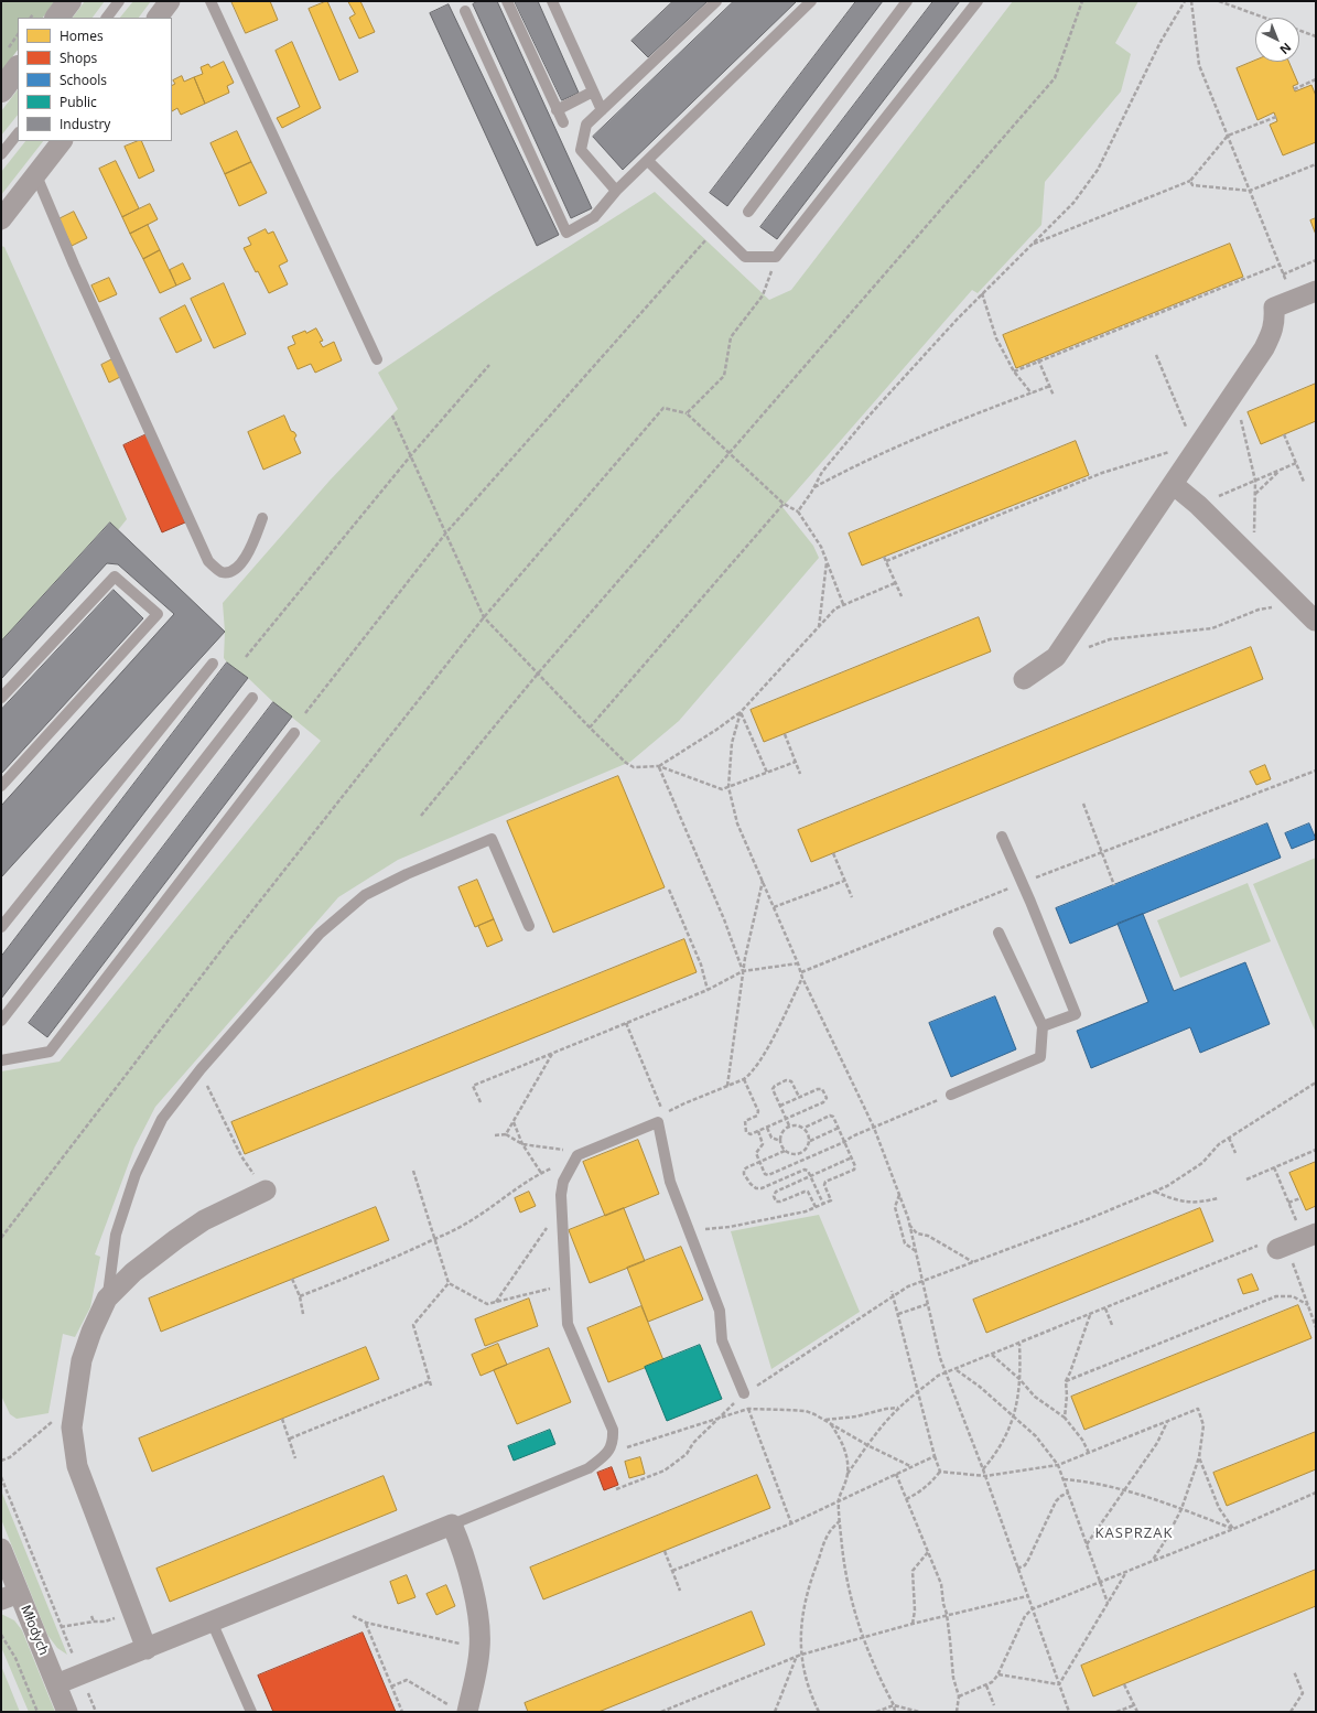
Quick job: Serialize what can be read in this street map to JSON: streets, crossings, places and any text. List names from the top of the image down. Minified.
{"streets":{"street":["Młodych"]},"districts":["KASPRZAK"],"legend":["Homes","Shops","Schools","Public","Industry"],"north":"bottom right"}
